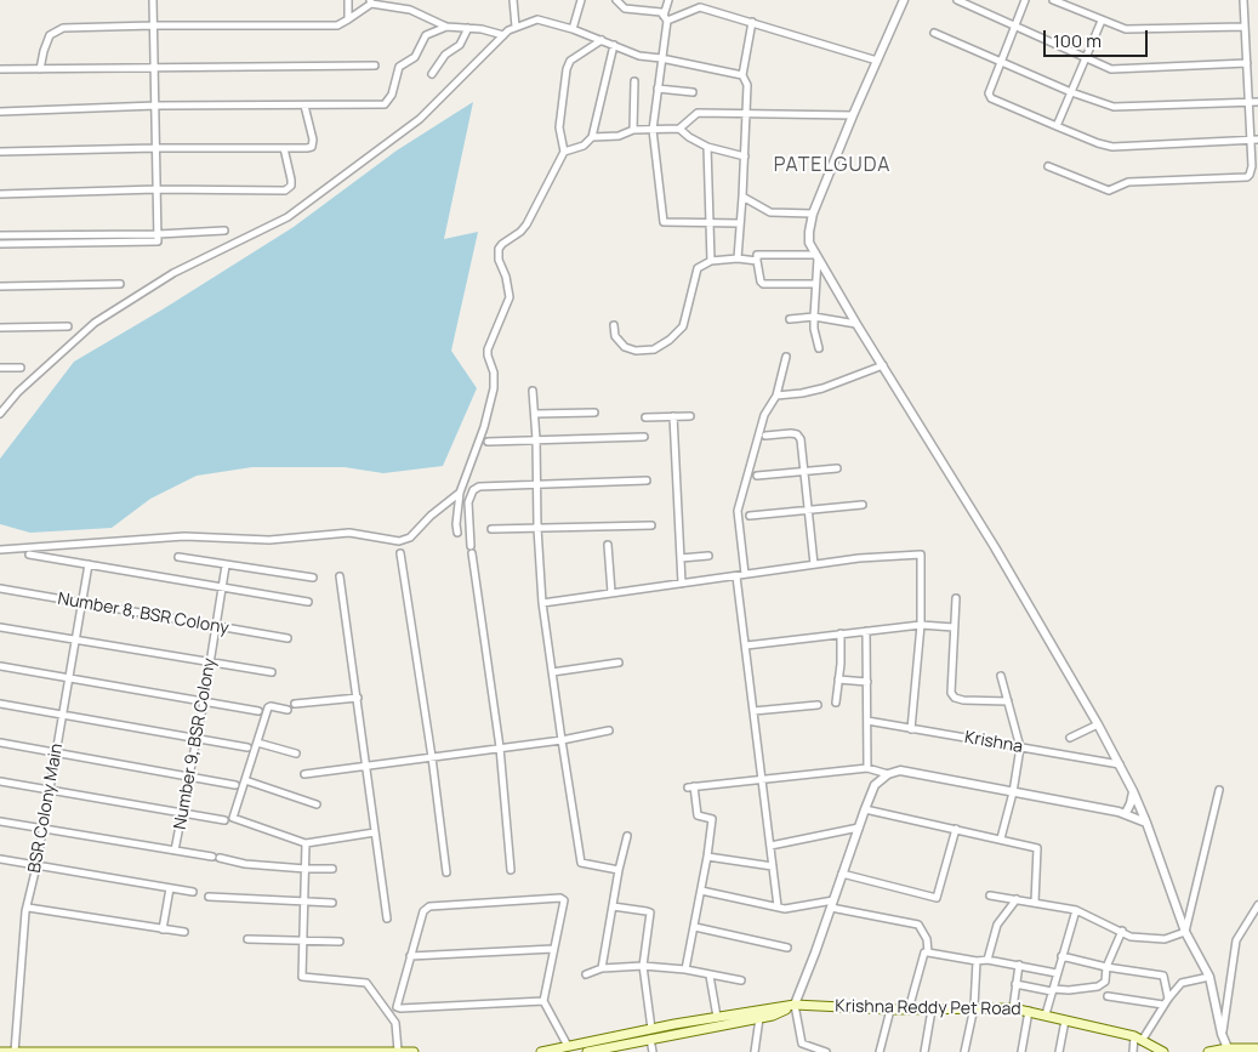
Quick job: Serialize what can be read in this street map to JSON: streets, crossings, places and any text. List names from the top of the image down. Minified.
{"streets":{"main road":["Krishna Reddy Pet Road"],"street":["Number 8, BSR Colony","Krishna","Number 9, BSR Colony","BSR Colony Main"]},"crossings":[["Number 8, BSR Colony","Number 9, BSR Colony"],["Number 8, BSR Colony","BSR Colony Main"]],"districts":["PATELGUDA"],"scale_bar":"100 m"}
